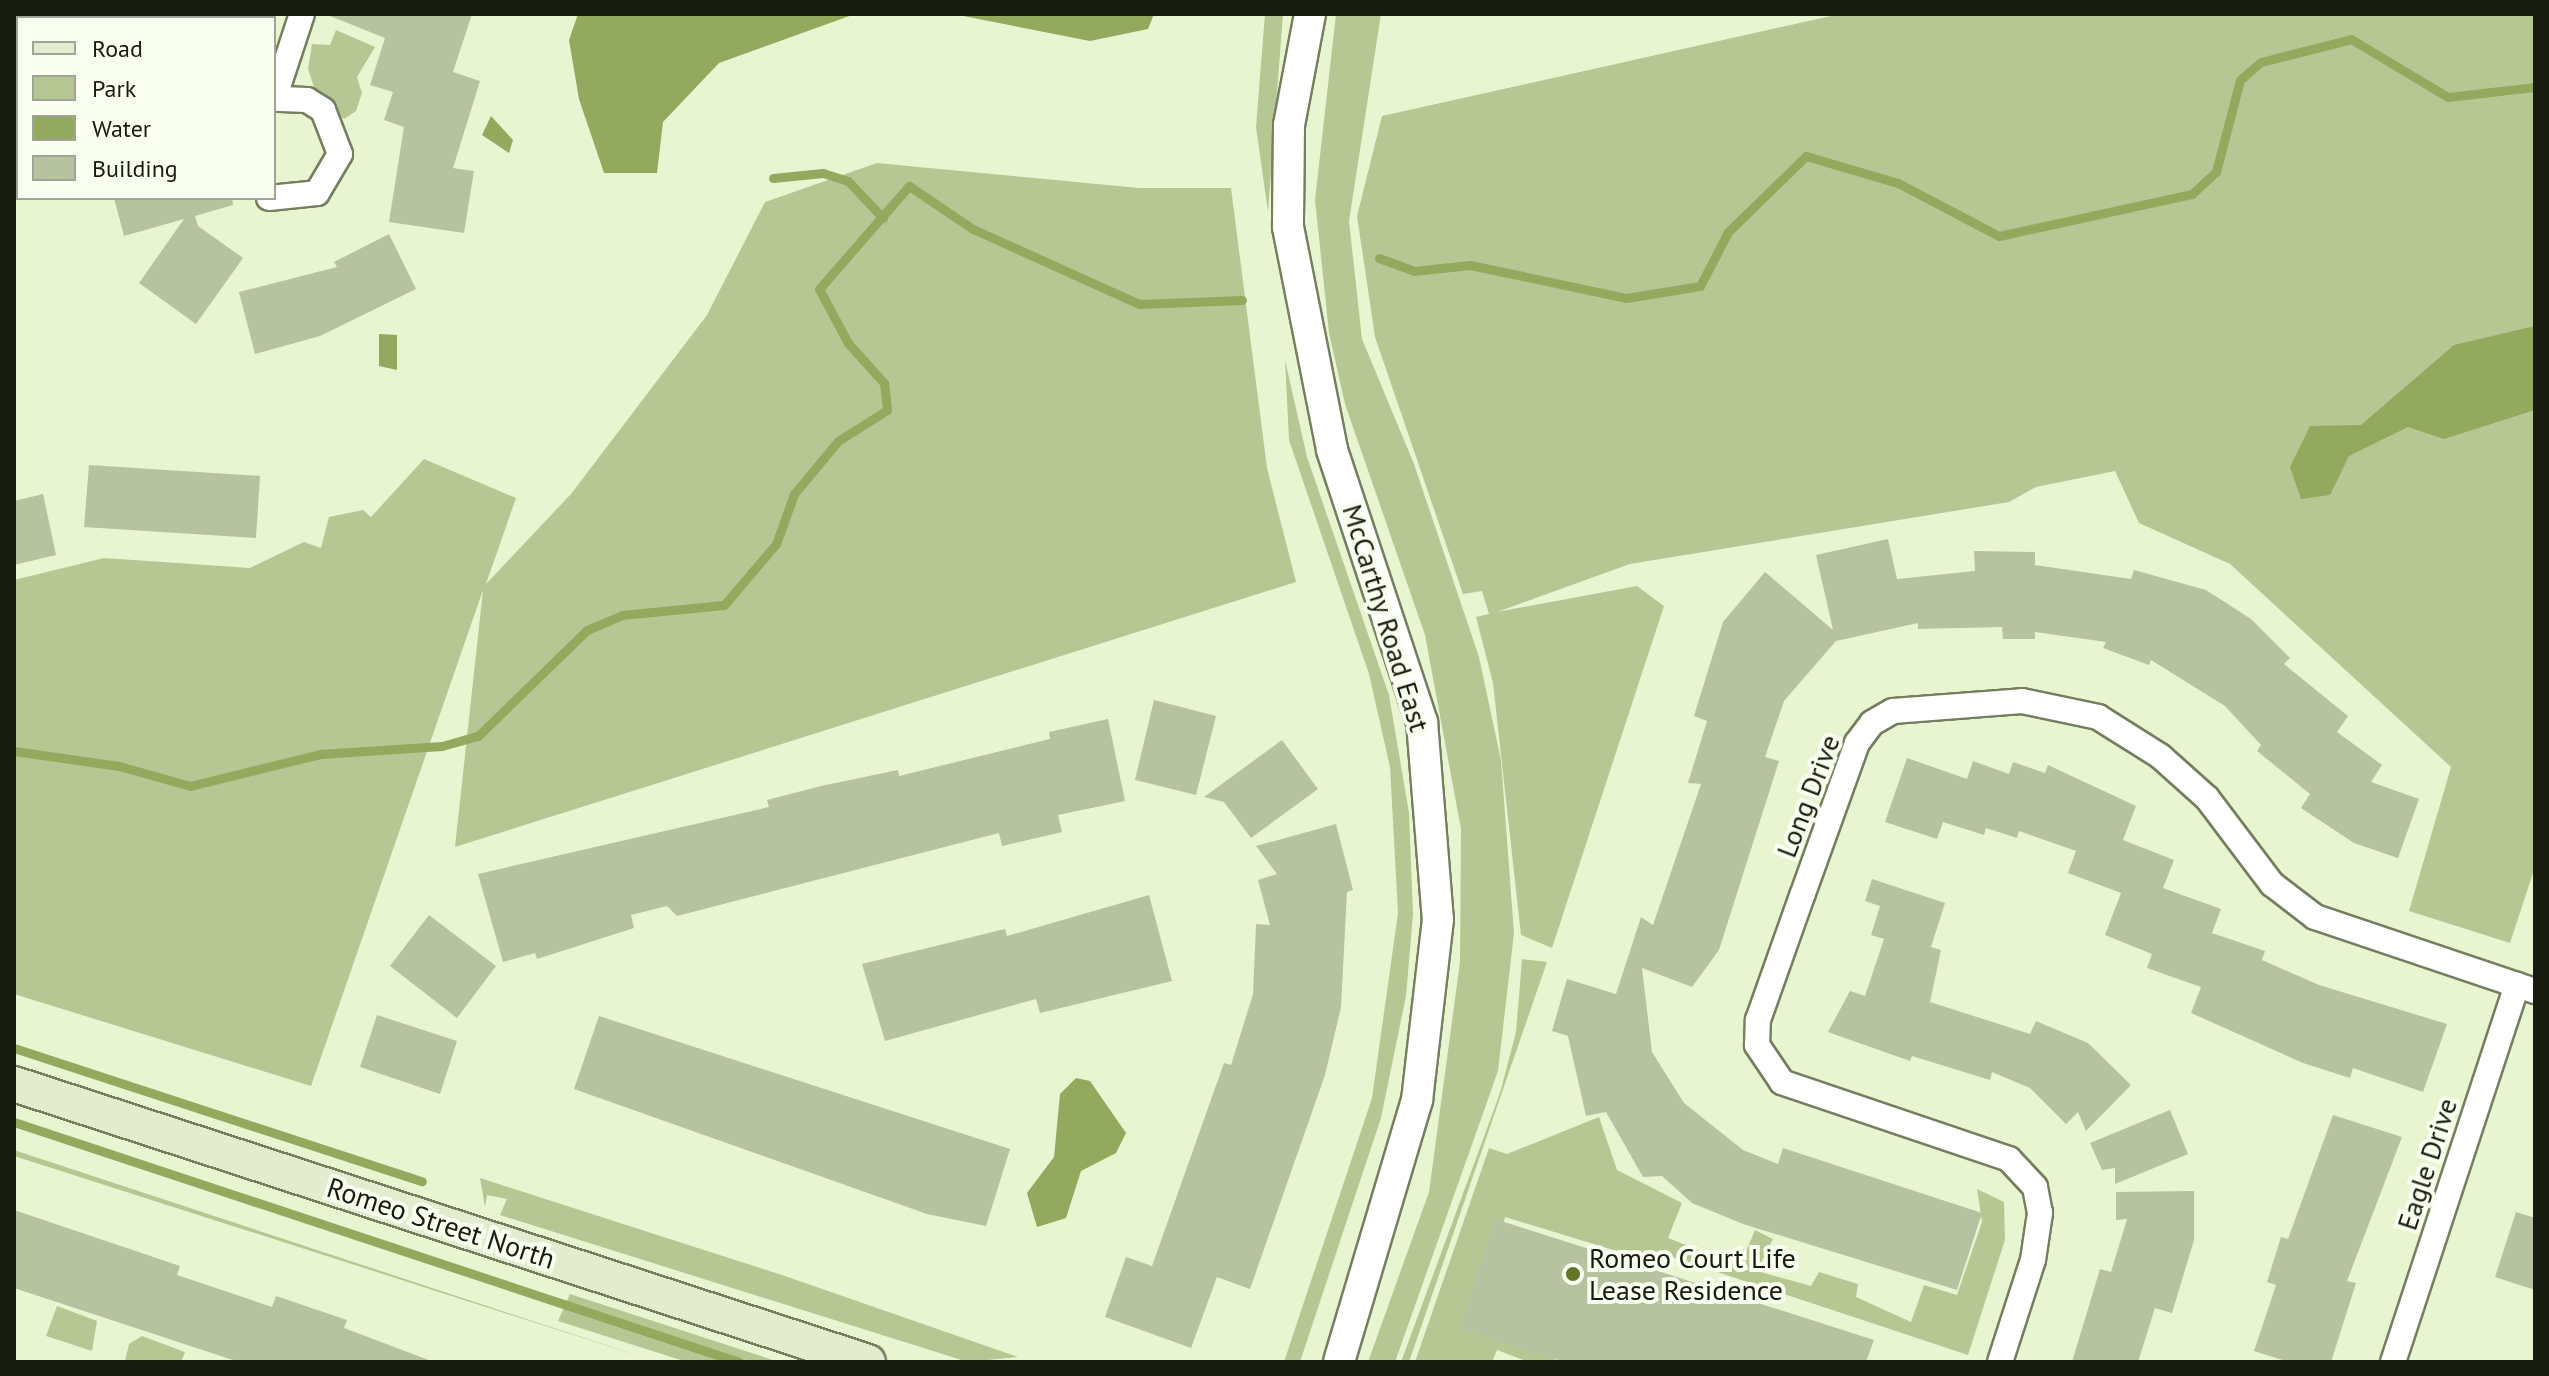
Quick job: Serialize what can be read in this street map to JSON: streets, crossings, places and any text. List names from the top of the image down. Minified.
{"streets":{"main road":["Romeo Street North"],"street":["McCarthy Road East","Long Drive","Eagle Drive"]},"crossings":[["Long Drive","Eagle Drive"]],"places":["Romeo Court Life Lease Residence"],"legend":["Road","Park","Water","Building"]}
